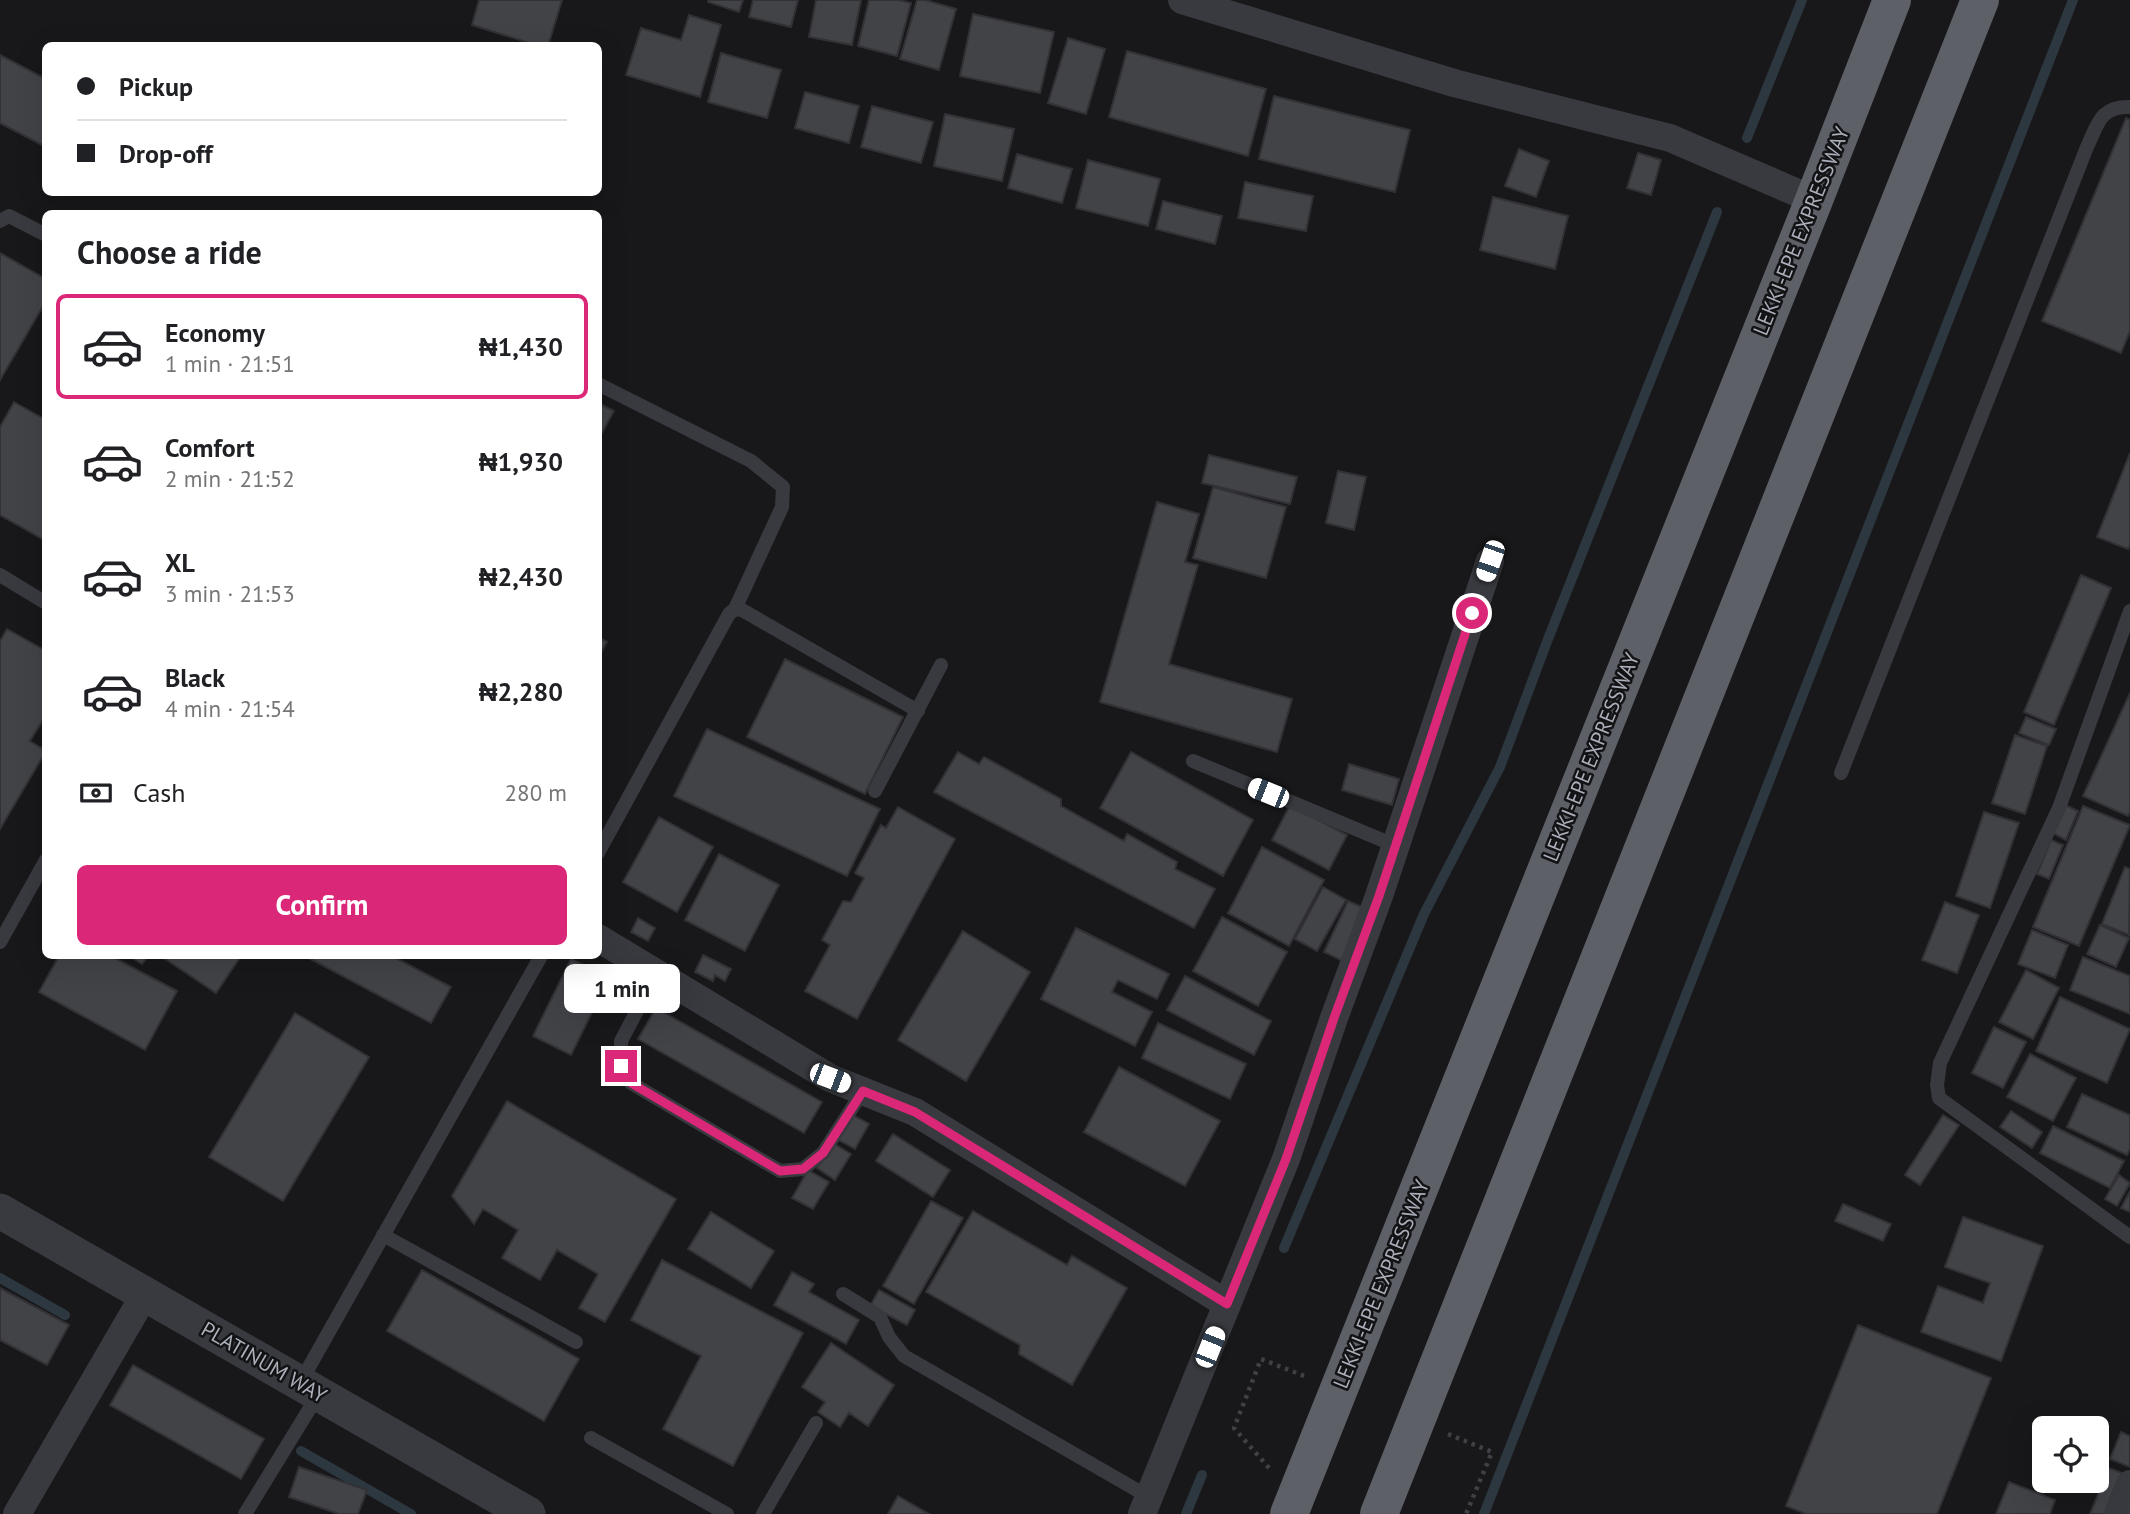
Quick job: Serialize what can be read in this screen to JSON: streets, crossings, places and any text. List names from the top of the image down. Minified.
{"streets":{"highway":["LEKKI-EPE EXPRESSWAY"],"street":["PLATINUM WAY"]},"page":{"banner":["Pickup","Drop-off"],"heading":"Choose a ride","list":[{"name":"Economy","note":"1 min · 21:51","value":"₦1,430"},{"name":"Comfort","note":"2 min · 21:52","value":"₦1,930"},{"name":"XL","note":"3 min · 21:53","value":"₦2,430"},{"name":"Black","note":"4 min · 21:54","value":"₦2,280"}],"pay":["Cash","280 m"],"buttons":"Confirm","bubble":"1 min"}}
